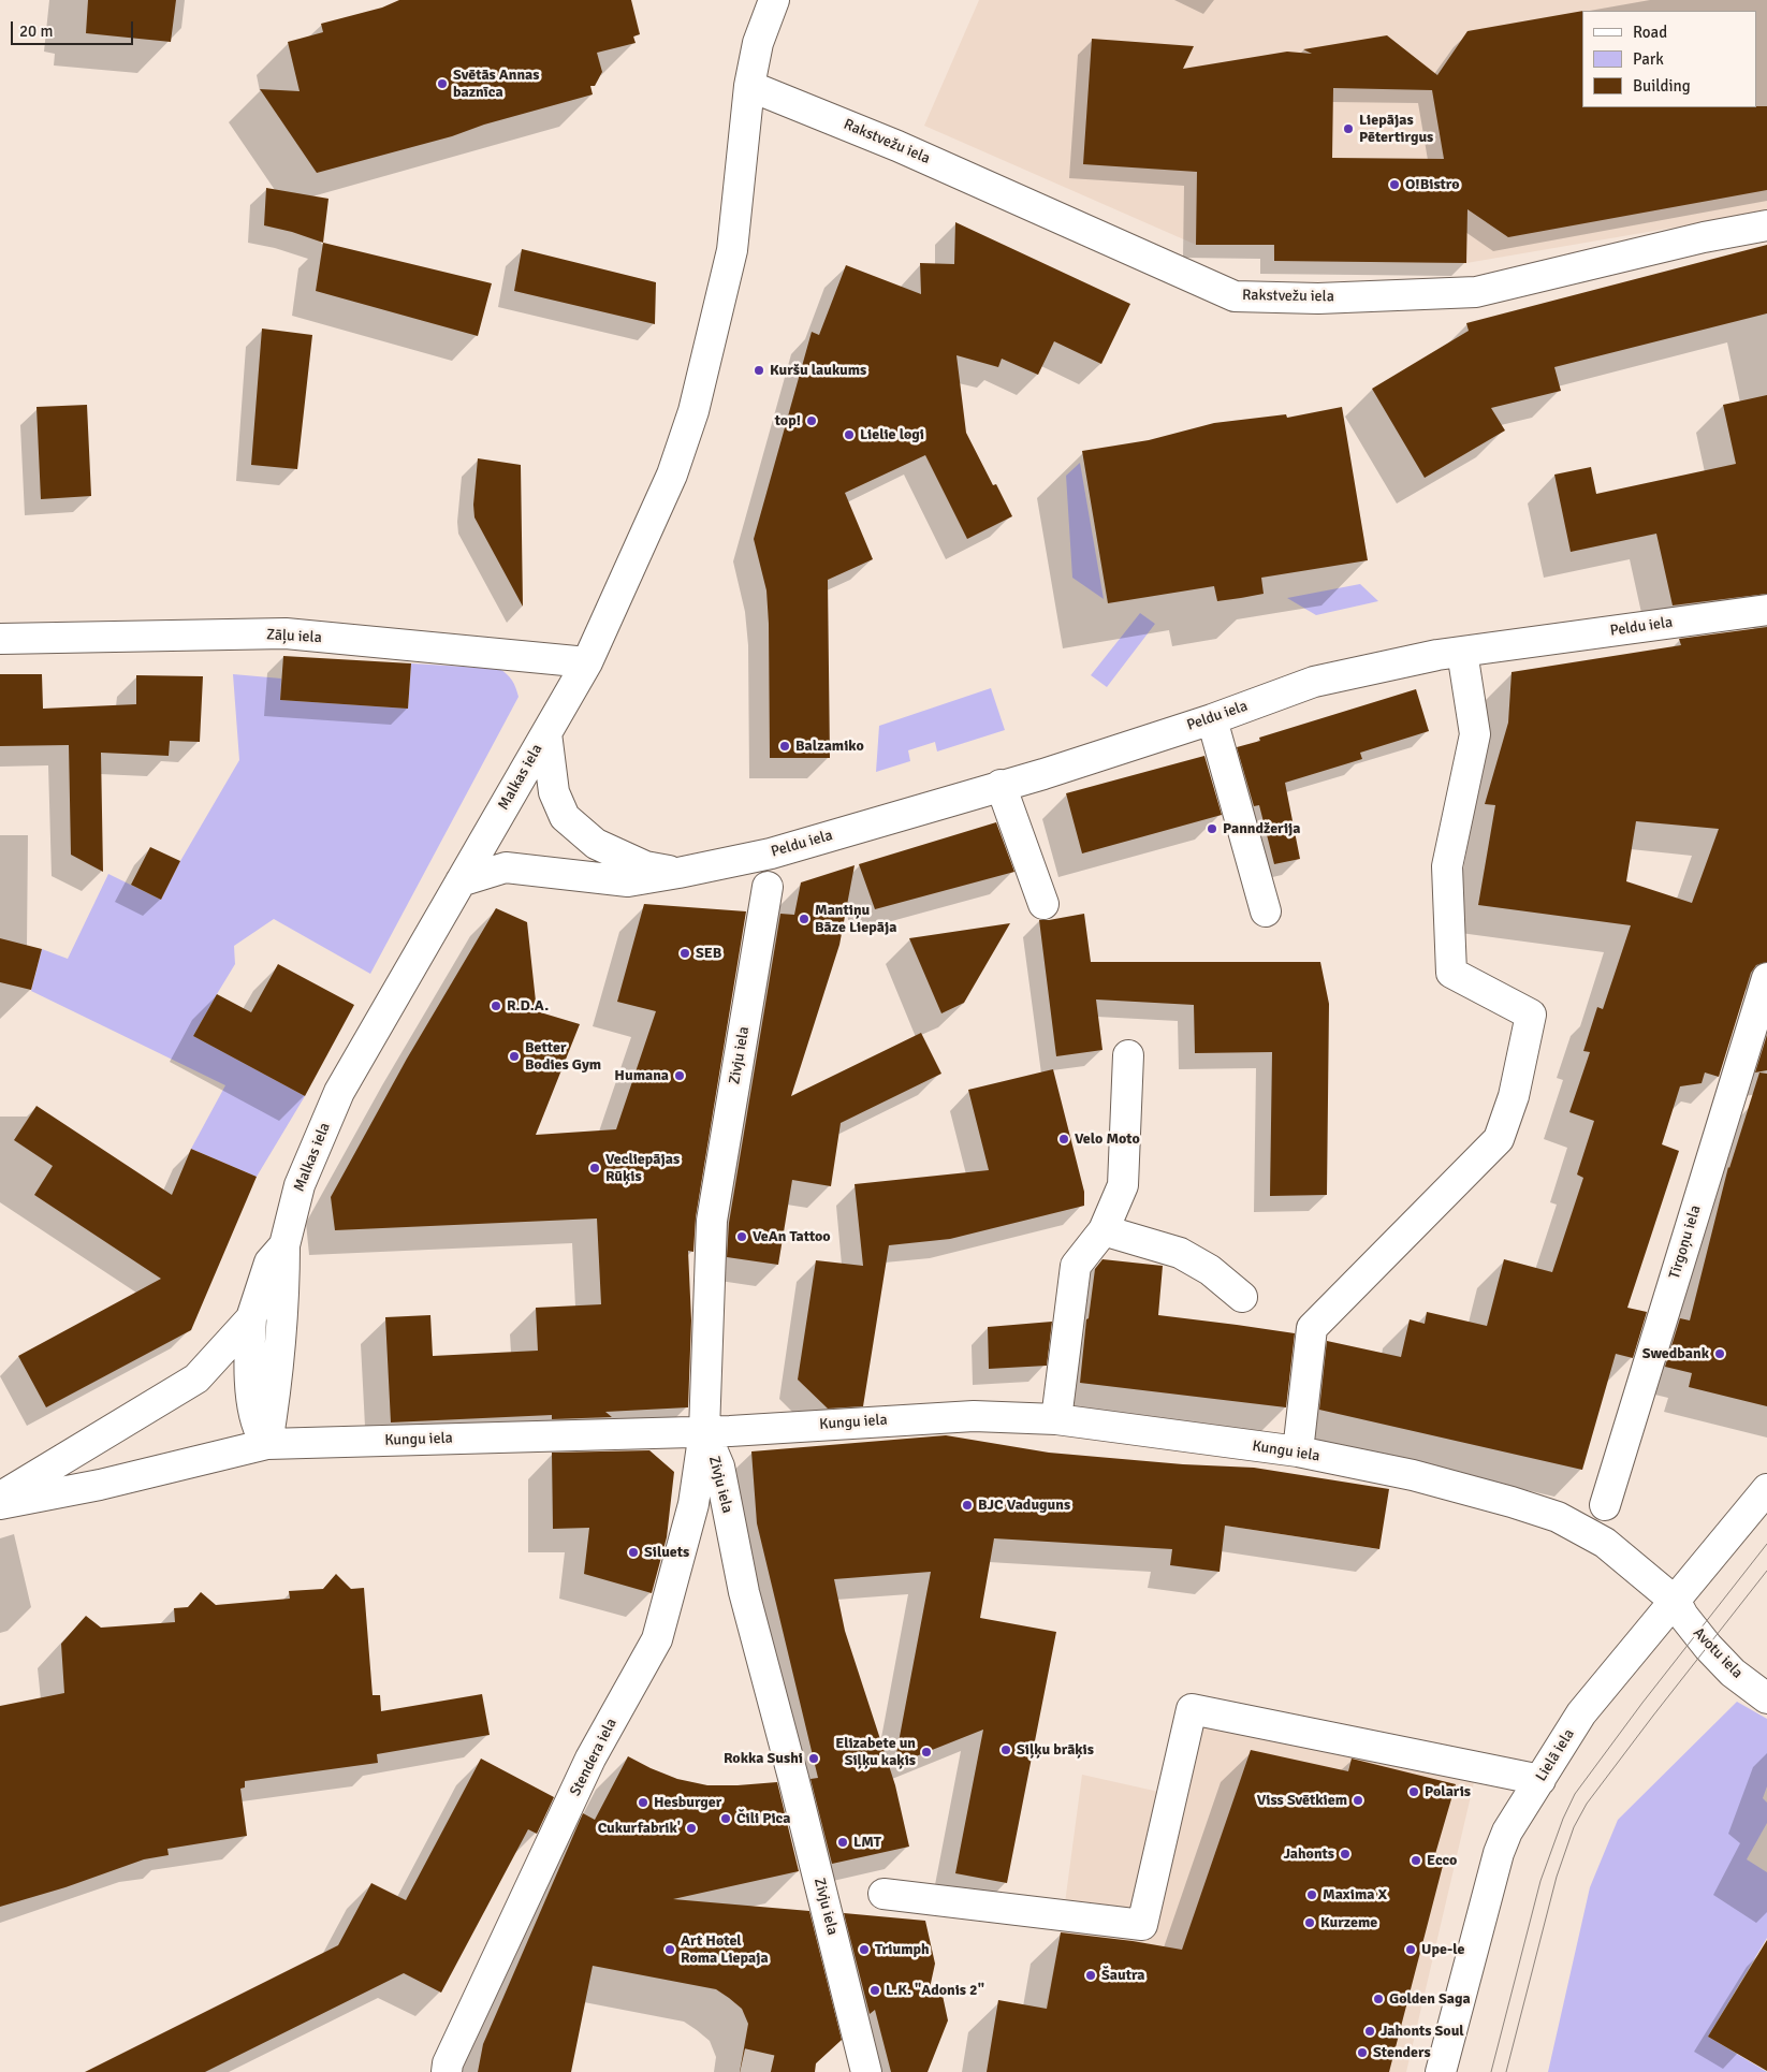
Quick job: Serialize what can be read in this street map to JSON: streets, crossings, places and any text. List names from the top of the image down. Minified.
{"streets":{"street":["Rakstvežu iela","Peldu iela","Zāļu iela","Malkas iela","Zivju iela","Tirgoņu iela","Kungu iela","Avotu iela","Lielā iela","Stendera iela"]},"crossings":[["Peldu iela","Malkas iela"],["Zivju iela","Kungu iela"],["Zivju iela","Stendera iela"],["Kungu iela","Avotu iela"],["Kungu iela","Lielā iela"],["Kungu iela","Stendera iela"],["Avotu iela","Lielā iela"]],"places":["Svētās Annas baznīca","Liepājas Pētertirgus","O!Bistro","Kuršu laukums","top!","Lielie logi","Balzamiko","Panndžerija","Mantiņu Bāze Liepāja","SEB","R.D.A.","Better Bodies Gym","Humana","Velo Moto","Vecliepājas Rūķis","VeAn Tattoo","Swedbank","BJC Vaduguns","Siluets","Siļķu brāķis","Elizabete un Siļķu kaķis","Rokka Sushi","Polaris","Viss Svētkiem","Hesburger","Čili Pica","Cukurfabrik'","LMT","Jahonts","Ecco","Maxima X","Kurzeme","Art Hotel Roma Liepaja","Triumph","Upe-le","Šautra","L.K. \"Adonis 2\"","Golden Saga","Jahonts Soul","Stenders"],"legend":["Road","Park","Building"],"scale_bar":"20 m"}
